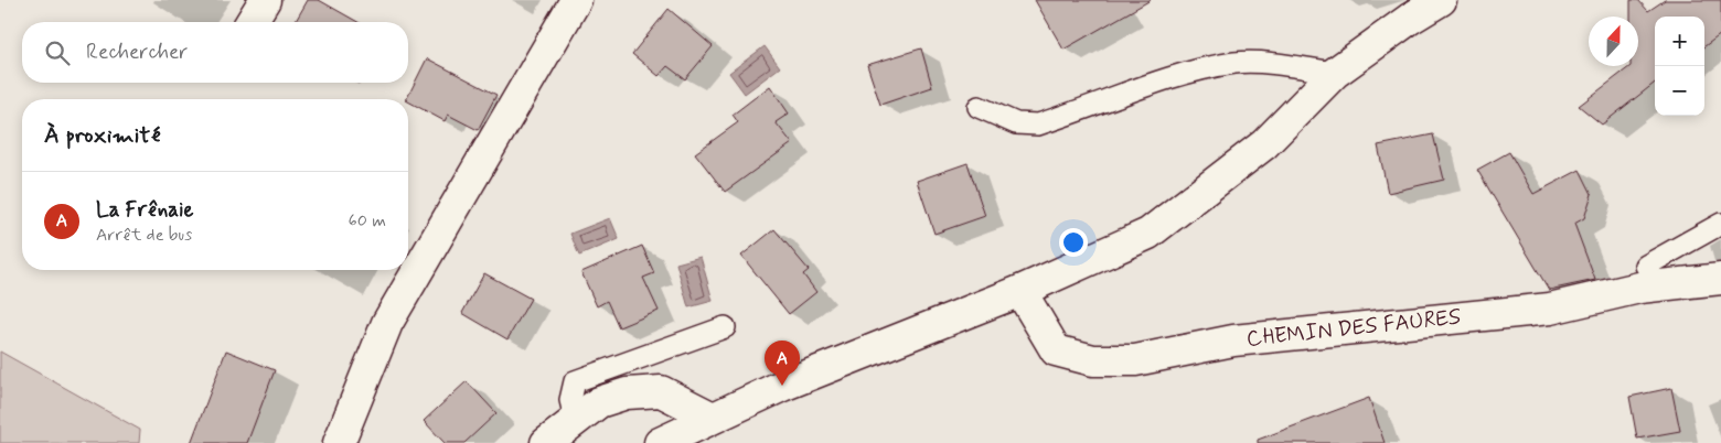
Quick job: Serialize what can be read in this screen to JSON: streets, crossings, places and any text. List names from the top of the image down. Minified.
{"streets":{"street":["CHEMIN DES FAURES"]},"north":"top","page":{"map_buttons":["+","−"],"search":"Rechercher","heading":"À proximité","list":[{"mark":"A","name":"La Frênaie","note":"Arrêt de bus","value":"60 m"}],"pins":"A"}}
